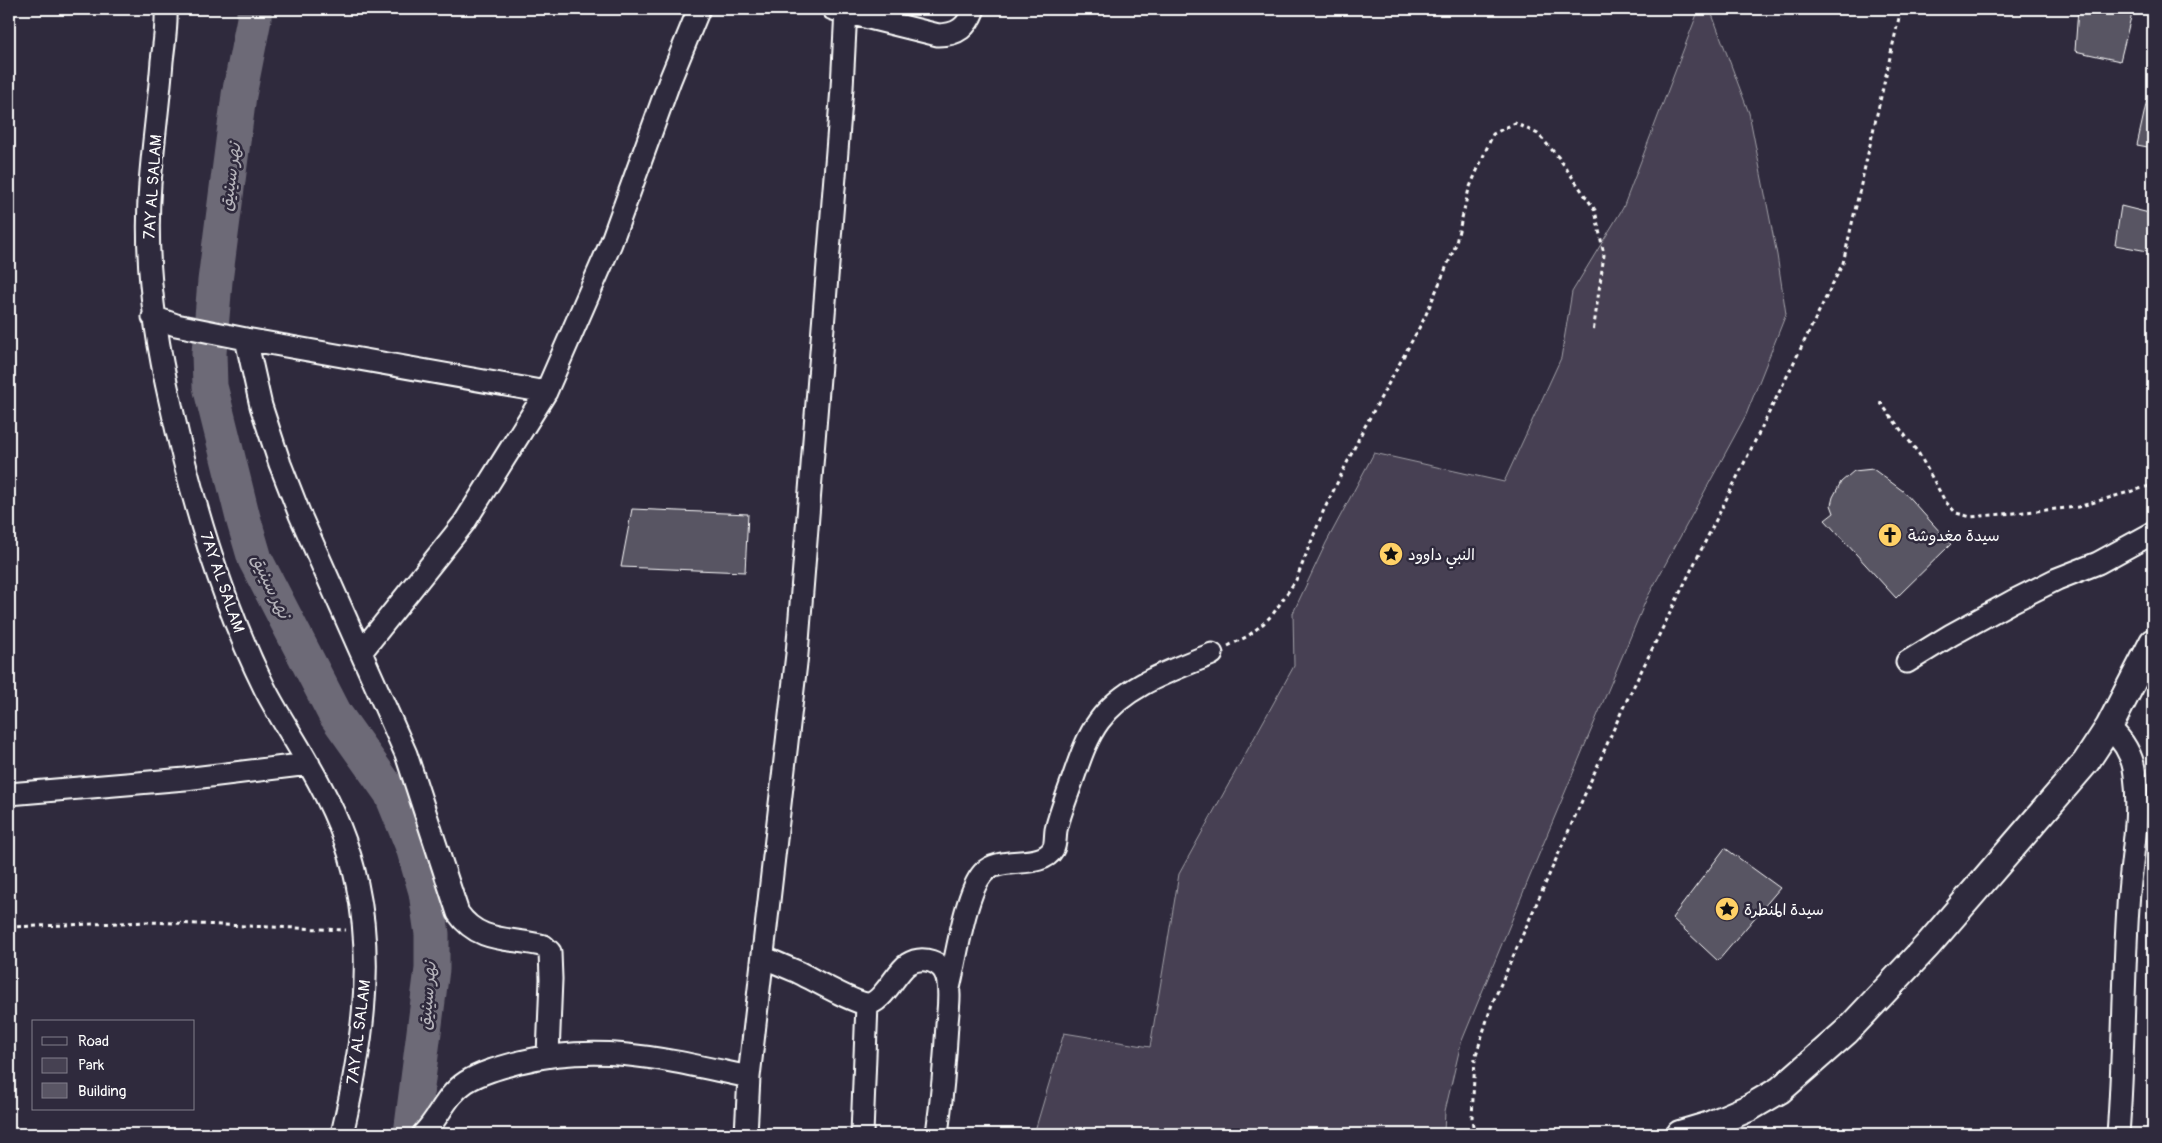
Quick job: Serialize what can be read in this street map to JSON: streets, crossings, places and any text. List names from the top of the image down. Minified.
{"streets":{"street":["7AY AL SALAM"]},"water":["نهر سينيق"],"places":{"church":["سيدة مغدوشة"],"place":["النبي داوود","سيدة المنطرة"]},"legend":["Road","Park","Building"]}
